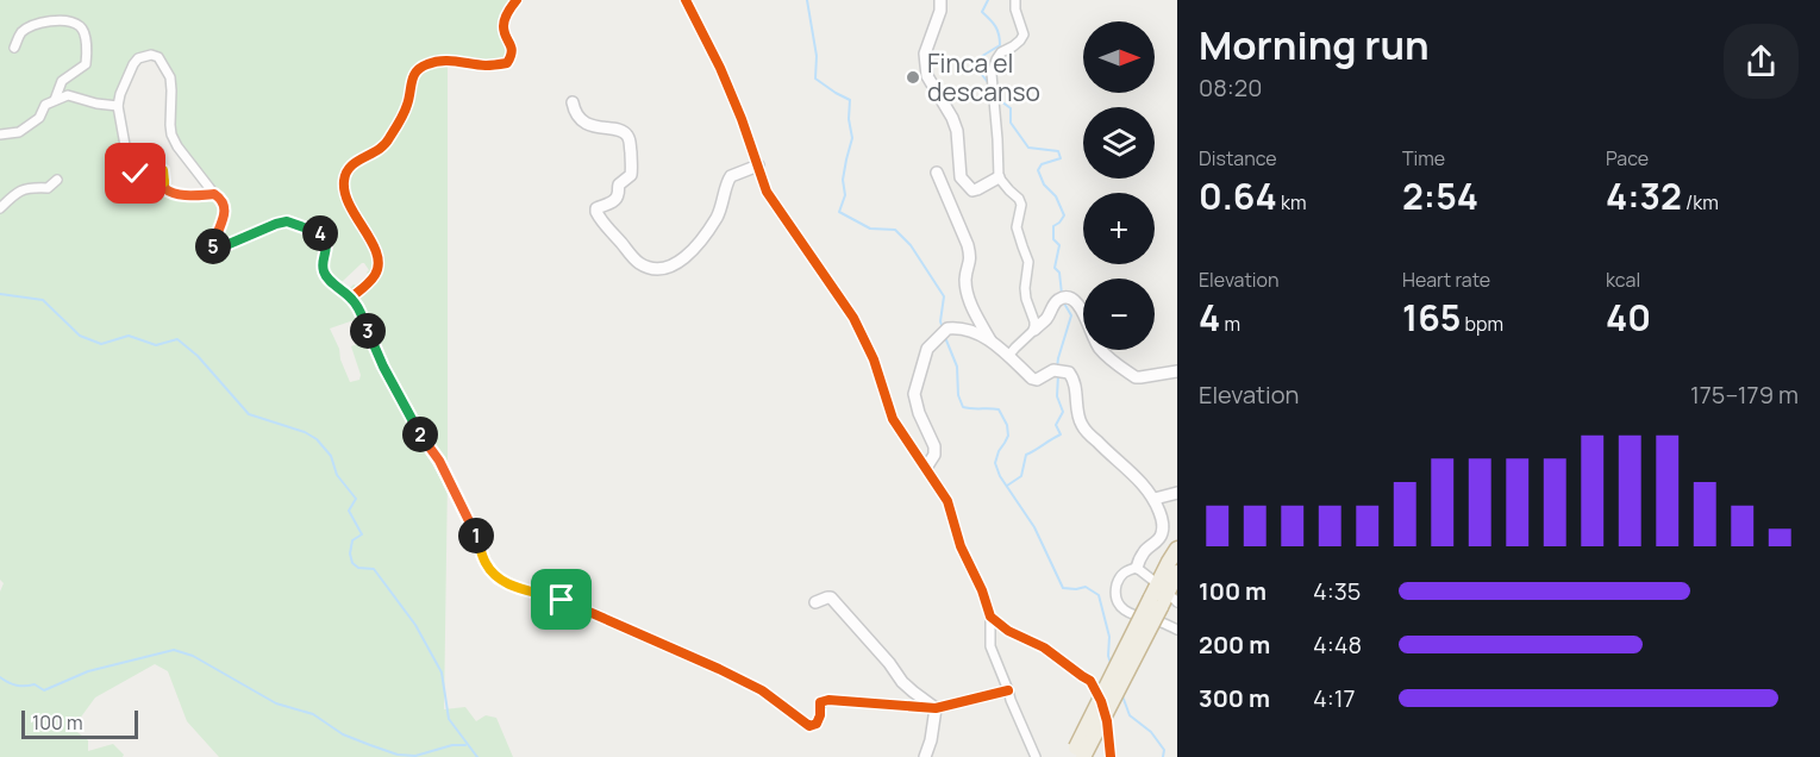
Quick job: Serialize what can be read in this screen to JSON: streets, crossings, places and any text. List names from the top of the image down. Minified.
{"places":["Finca el descanso"],"scale_bar":"100 m","north":"right","page":{"heading":["Morning run","08:20"],"map_buttons":["+","−"],"stats":[["Distance","0.64 km"],["Time","2:54"],["Pace","4:32 /km"],["Elevation","4 m"],["Heart rate","165 bpm"],["kcal","40"]],"pins":["4","5","3","2","1"],"chart":["Elevation","175–179 m"],"list":[{"name":"100 m","note":"4:35"},{"name":"200 m","note":"4:48"},{"name":"300 m","note":"4:17"}],"scale":"100 m"}}
